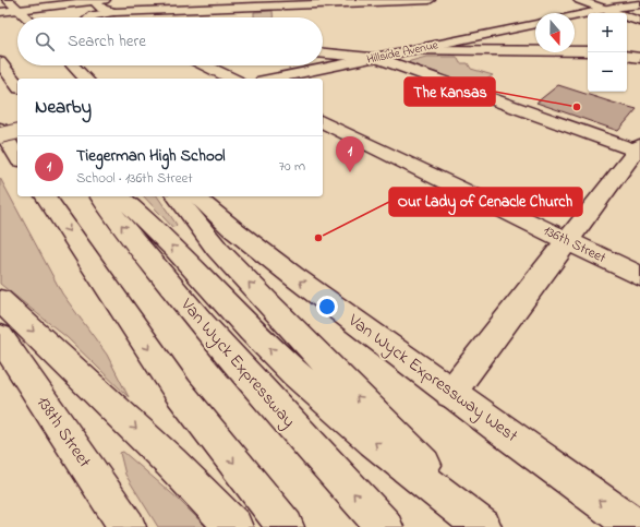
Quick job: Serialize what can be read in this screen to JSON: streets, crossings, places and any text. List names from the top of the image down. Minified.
{"streets":{"main road":["Hillside Avenue","136th Street","Van Wyck Expressway","Van Wyck Expressway West","138th Street"]},"places":["The Kansas","Our Lady of Cenacle Church"],"north":"bottom","page":{"map_buttons":["+","−"],"search":"Search here","heading":"Nearby","list":[{"mark":"1","name":"Tiegerman High School","note":"School · 136th Street","value":"70 m"}],"pins":"1"}}
